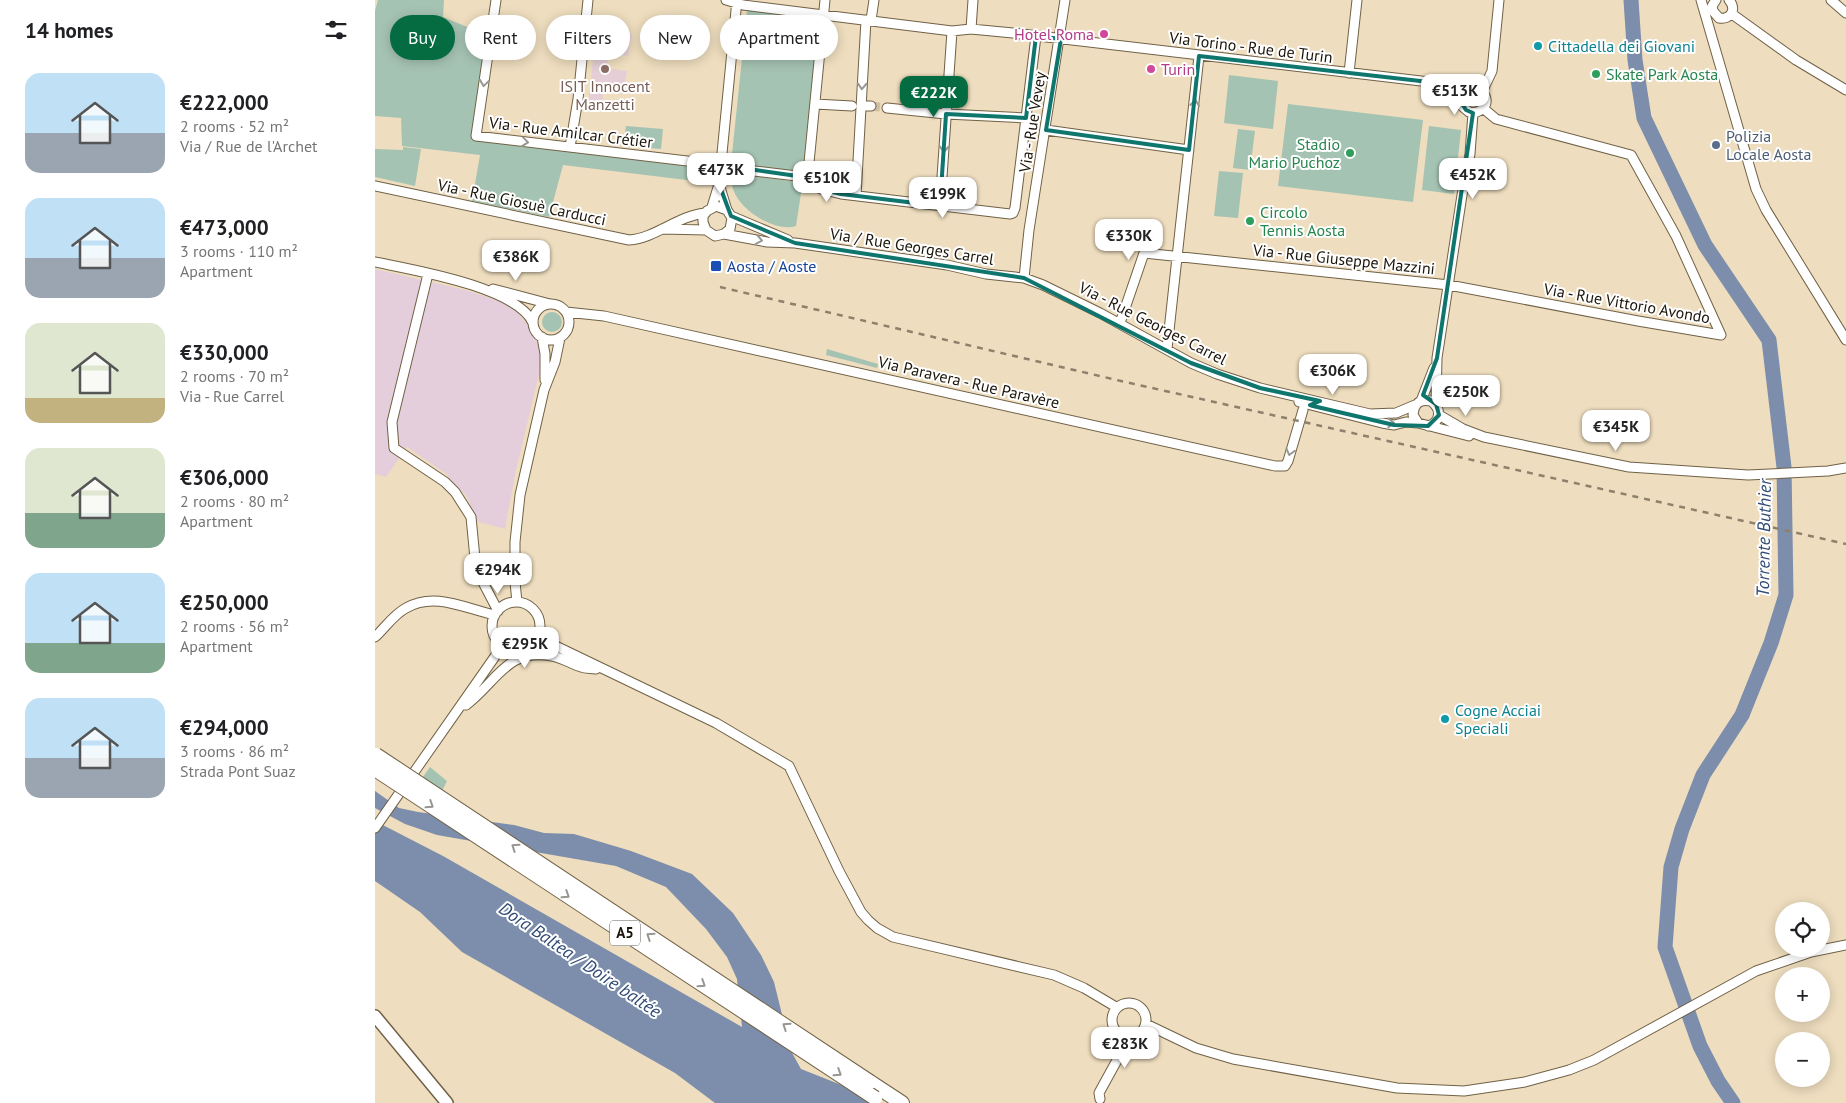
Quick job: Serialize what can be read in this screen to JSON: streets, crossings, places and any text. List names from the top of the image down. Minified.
{"streets":{"highway":["A5"],"street":["Via Torino - Rue de Turin","Via - Rue Vevey","Via - Rue Amilcar Crétier","Via - Rue Giosuè Carducci","Via / Rue Georges Carrel","Via - Rue Giuseppe Mazzini","Via - Rue Vittorio Avondo","Via - Rue Georges Carrel","Via Paravera - Rue Paravère"]},"crossings":[["Via Torino - Rue de Turin","Via - Rue Vevey"],["Via Torino - Rue de Turin","Via - Rue Vittorio Avondo"],["Via - Rue Vevey","Via / Rue Georges Carrel"],["Via - Rue Vevey","Via - Rue Georges Carrel"],["Via / Rue Georges Carrel","Via - Rue Georges Carrel"],["Via - Rue Giuseppe Mazzini","Via - Rue Vittorio Avondo"],["Via - Rue Giuseppe Mazzini","Via - Rue Georges Carrel"]],"one_way":["Via Paravera - Rue Paravère"],"water":["Torrente Buthier","Dora Baltea / Doire baltée"],"places":{"other":["Hotel Roma","Cittadella dei Giovani","ISIT Innocent Manzetti","Turin","Skate Park Aosta","Polizia Locale Aosta","Stadio Mario Puchoz","Circolo Tennis Aosta","Cogne Acciai Speciali"],"transit":["Aosta / Aoste"]},"page":{"heading":"14 homes","chip":["Buy","Rent","Filters","New","Apartment"],"list":[{"name":"€222,000","note":"2 rooms · 52 m² · Via / Rue de l'Archet"},{"name":"€473,000","note":"3 rooms · 110 m² · Apartment"},{"name":"€330,000","note":"2 rooms · 70 m² · Via - Rue Carrel"},{"name":"€306,000","note":"2 rooms · 80 m² · Apartment"},{"name":"€250,000","note":"2 rooms · 56 m² · Apartment"},{"name":"€294,000","note":"3 rooms · 86 m² · Strada Pont Suaz"}],"price":["€513K","€222K","€473K","€452K","€510K","€199K","€330K","€386K","€306K","€250K","€345K","€294K","€295K","€283K"],"map_buttons":["+","−"]}}
